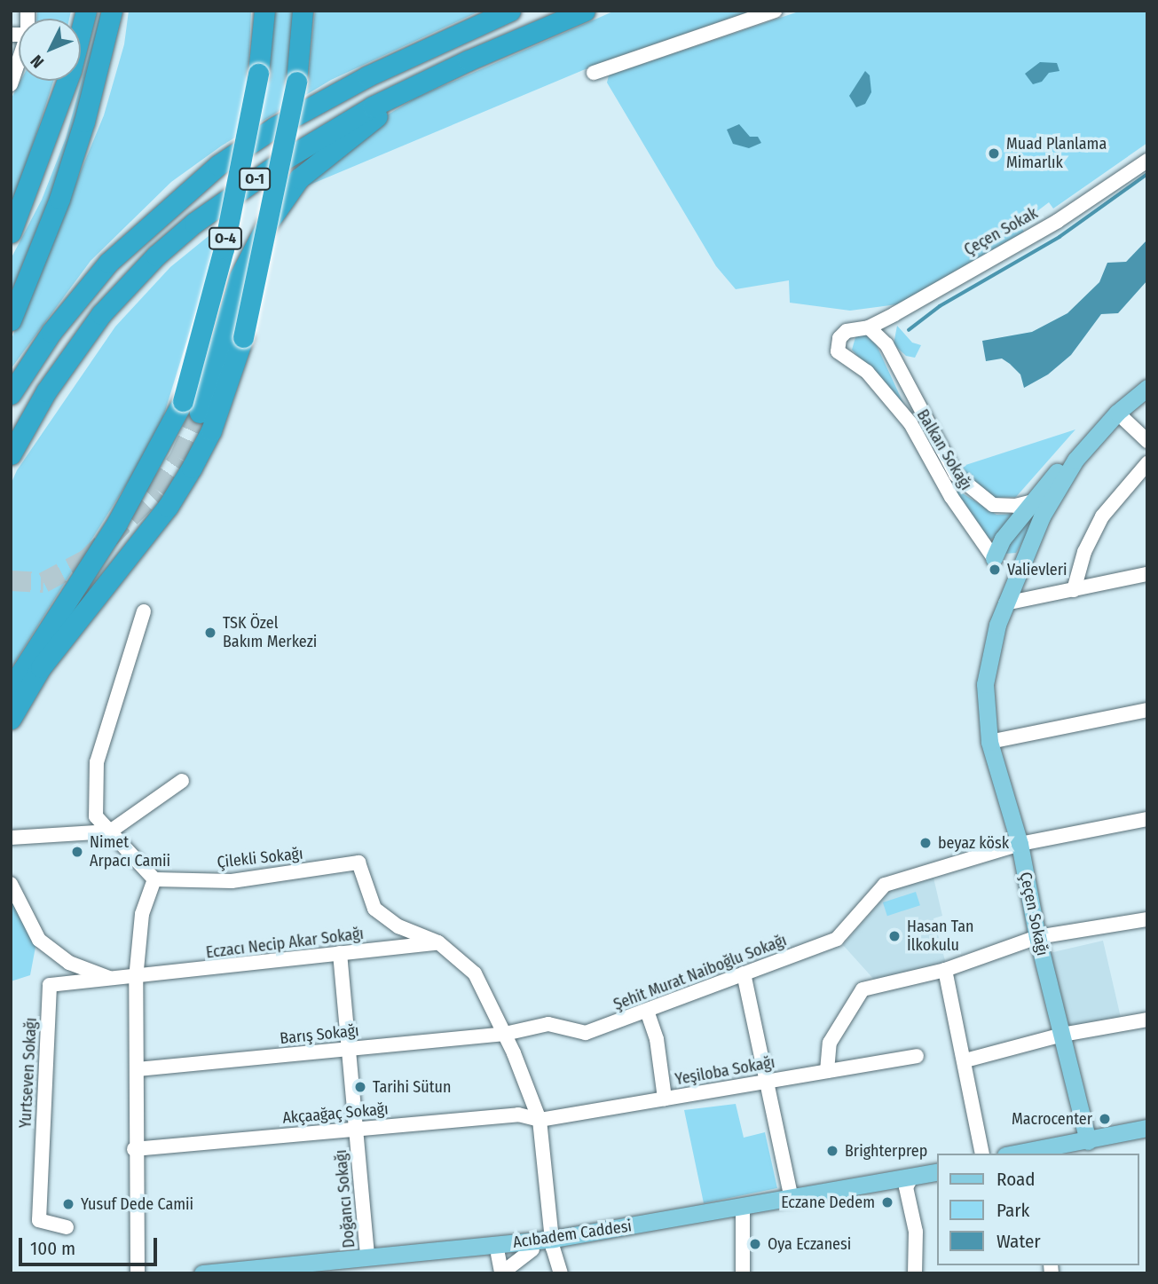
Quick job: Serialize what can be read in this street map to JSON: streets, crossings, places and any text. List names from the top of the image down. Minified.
{"streets":{"highway":["O-1","O-4"],"main road":["Çeçen Sokağı","Acıbadem Caddesi"],"street":["Çeçen Sokak","Balkan Sokağı","Çilekli Sokağı","Eczacı Necip Akar Sokağı","Şehit Murat Naiboğlu Sokağı","Barış Sokağı","Yeşiloba Sokağı","Yurtseven Sokağı","Akçaağaç Sokağı","Doğancı Sokağı"]},"crossings":[["Çeçen Sokak","Balkan Sokağı"],["Balkan Sokağı","Çeçen Sokağı"],["Çilekli Sokağı","Eczacı Necip Akar Sokağı"],["Çeçen Sokağı","Şehit Murat Naiboğlu Sokağı"],["Eczacı Necip Akar Sokağı","Yurtseven Sokağı"],["Eczacı Necip Akar Sokağı","Doğancı Sokağı"],["Şehit Murat Naiboğlu Sokağı","Barış Sokağı"],["Barış Sokağı","Doğancı Sokağı"],["Yeşiloba Sokağı","Akçaağaç Sokağı"],["Akçaağaç Sokağı","Doğancı Sokağı"],["Doğancı Sokağı","Acıbadem Caddesi"]],"places":["Muad Planlama Mimarlık","Valievleri","TSK Özel Bakım Merkezi","beyaz kösk","Nimet Arpacı Camii","Hasan Tan İlkokulu","Tarihi Sütun","Macrocenter","Brighterprep","Eczane Dedem","Yusuf Dede Camii","Oya Eczanesi"],"legend":["Road","Park","Water"],"scale_bar":"100 m","north":"bottom left"}
